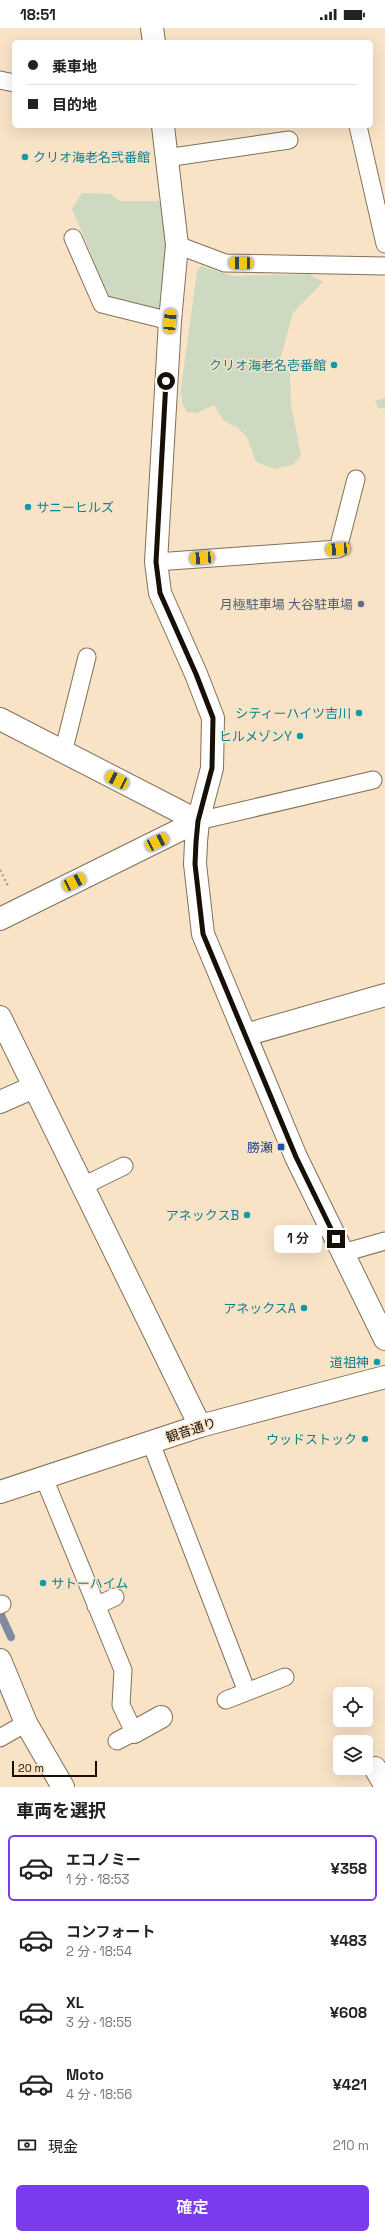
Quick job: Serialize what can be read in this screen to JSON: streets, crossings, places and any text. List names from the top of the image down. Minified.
{"streets":{"street":["観音通り"]},"places":{"other":["クリオ海老名弐番館","クリオ海老名壱番館","サニーヒルズ","月極駐車場 大谷駐車場","シティーハイツ吉川","ヒルメゾンY","アネックスB","アネックスA","道祖神","ウッドストック","サトーハイム"],"transit":["勝瀬"]},"scale_bar":"20 m","page":{"status":"18:51","banner":["乗車地","目的地"],"bubble":"1 分","scale":"20 m","heading":"車両を選択","list":[{"name":"エコノミー","note":"1 分 · 18:53","value":"¥358"},{"name":"コンフォート","note":"2 分 · 18:54","value":"¥483"},{"name":"XL","note":"3 分 · 18:55","value":"¥608"},{"name":"Moto","note":"4 分 · 18:56","value":"¥421"}],"pay":["現金","210 m"],"buttons":"確定"}}
